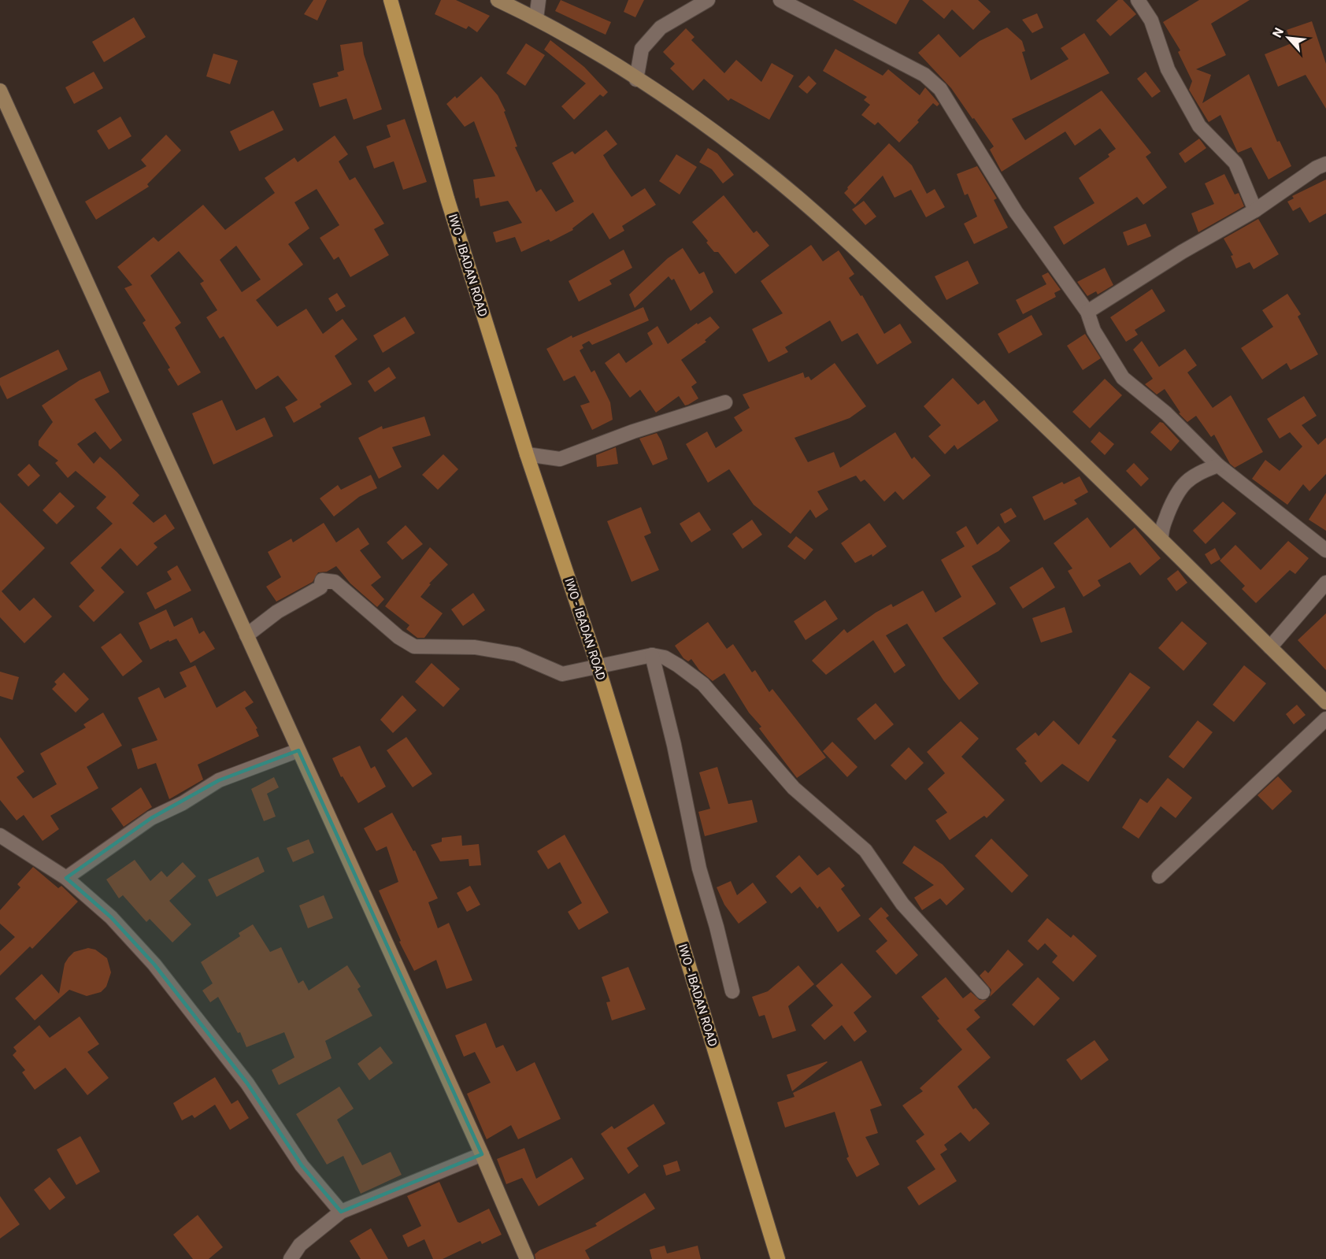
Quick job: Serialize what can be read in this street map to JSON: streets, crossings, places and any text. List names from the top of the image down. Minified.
{"streets":{"main road":["IWO - IBADAN ROAD"]},"north":"top left"}
